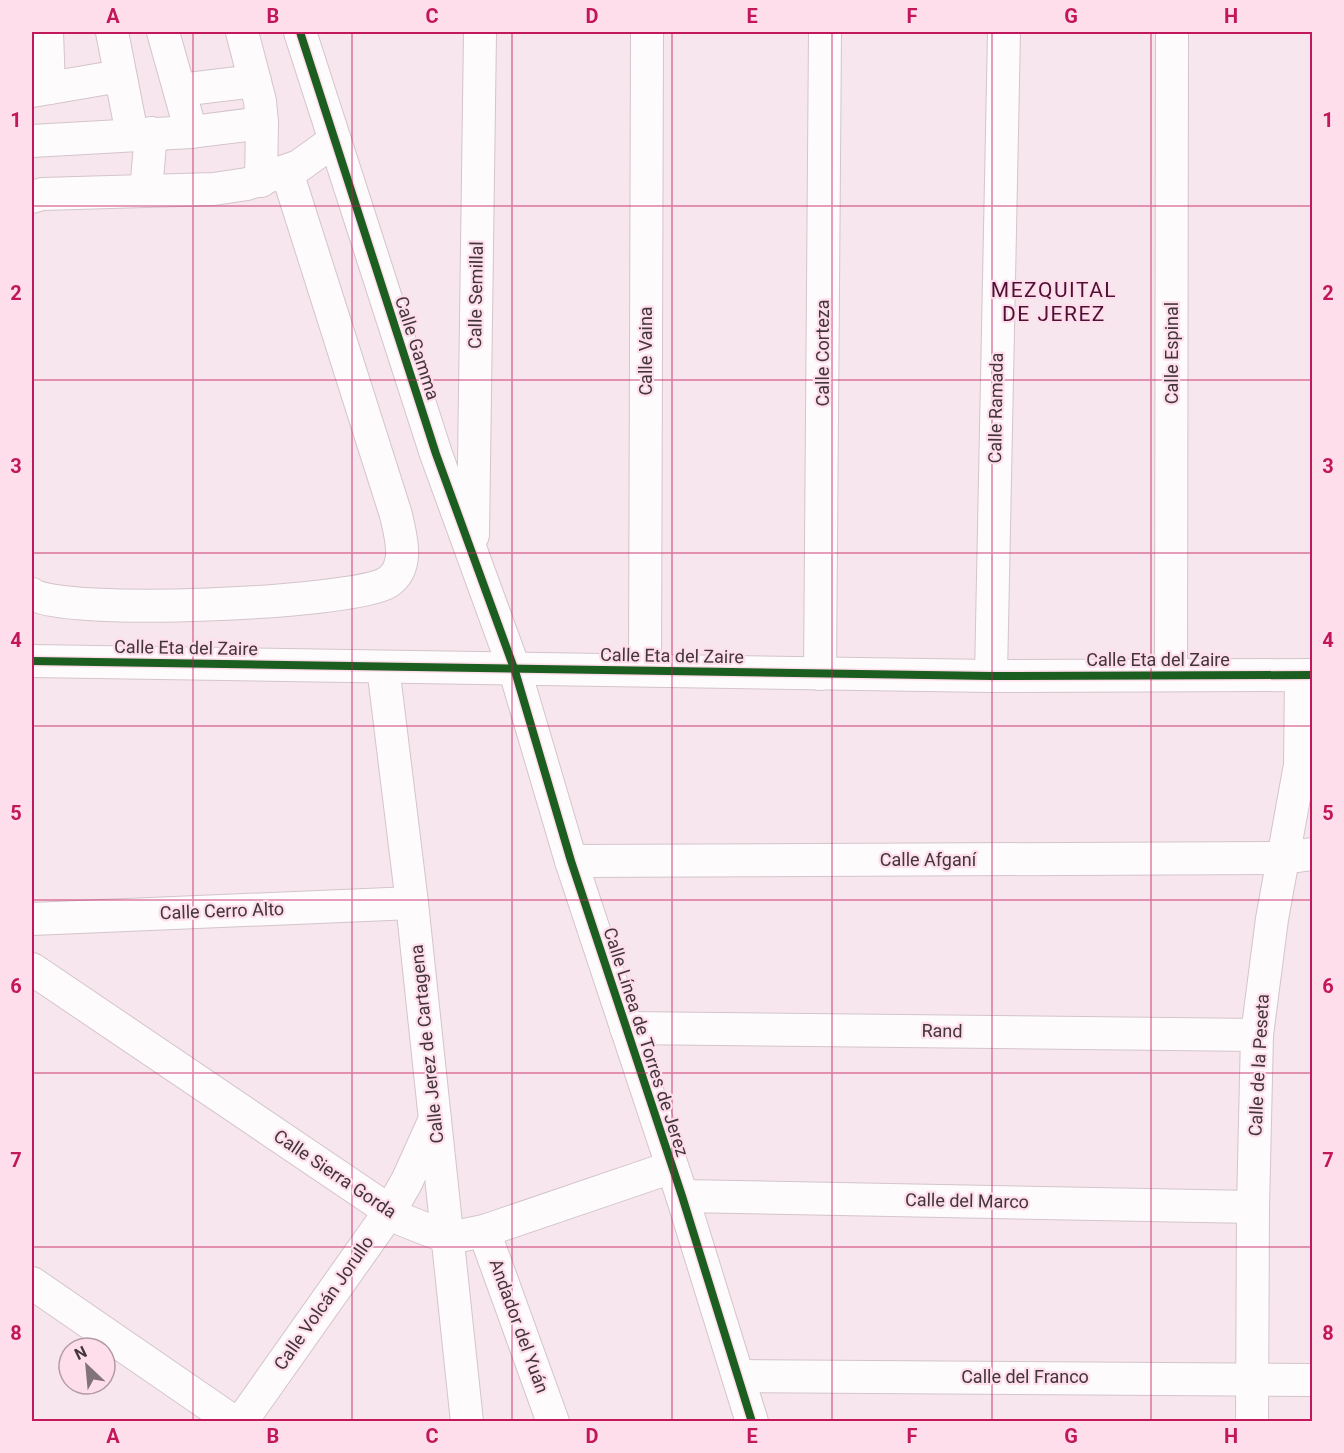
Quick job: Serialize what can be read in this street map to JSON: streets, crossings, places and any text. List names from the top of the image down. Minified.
{"streets":{"street":["Calle Semillal","Calle Gamma","Calle Vaina","Calle Corteza","Calle Espinal","Calle Ramada","Calle Eta del Zaire","Calle Afganí","Calle Cerro Alto","Rand","Calle Línea de Torres de Jerez","Calle Jerez de Cartagena","Calle de la Peseta","Calle Sierra Gorda","Calle del Marco","Calle Volcán Jorullo","Andador del Yuán","Calle del Franco"]},"crossings":[["Calle Semillal","Calle Gamma"],["Calle Gamma","Calle Eta del Zaire"],["Calle Gamma","Calle Línea de Torres de Jerez"],["Calle Vaina","Calle Eta del Zaire"],["Calle Corteza","Calle Eta del Zaire"],["Calle Espinal","Calle Eta del Zaire"],["Calle Ramada","Calle Eta del Zaire"],["Calle Eta del Zaire","Calle Línea de Torres de Jerez"],["Calle Eta del Zaire","Calle Jerez de Cartagena"],["Calle Eta del Zaire","Calle de la Peseta"],["Calle Afganí","Calle Línea de Torres de Jerez"],["Calle Afganí","Calle de la Peseta"],["Calle Cerro Alto","Calle Jerez de Cartagena"],["Rand","Calle Línea de Torres de Jerez"],["Rand","Calle de la Peseta"],["Calle Línea de Torres de Jerez","Calle del Marco"],["Calle Línea de Torres de Jerez","Calle del Franco"],["Calle Jerez de Cartagena","Calle Sierra Gorda"],["Calle Jerez de Cartagena","Calle Volcán Jorullo"],["Calle de la Peseta","Calle del Marco"],["Calle de la Peseta","Calle del Franco"],["Calle Sierra Gorda","Calle Volcán Jorullo"]],"districts":["MEZQUITAL DE JEREZ"],"north":"top left","grid":{"columns":["A","B","C","D","E","F","G","H"],"rows":["1","2","3","4","5","6","7","8"]}}
